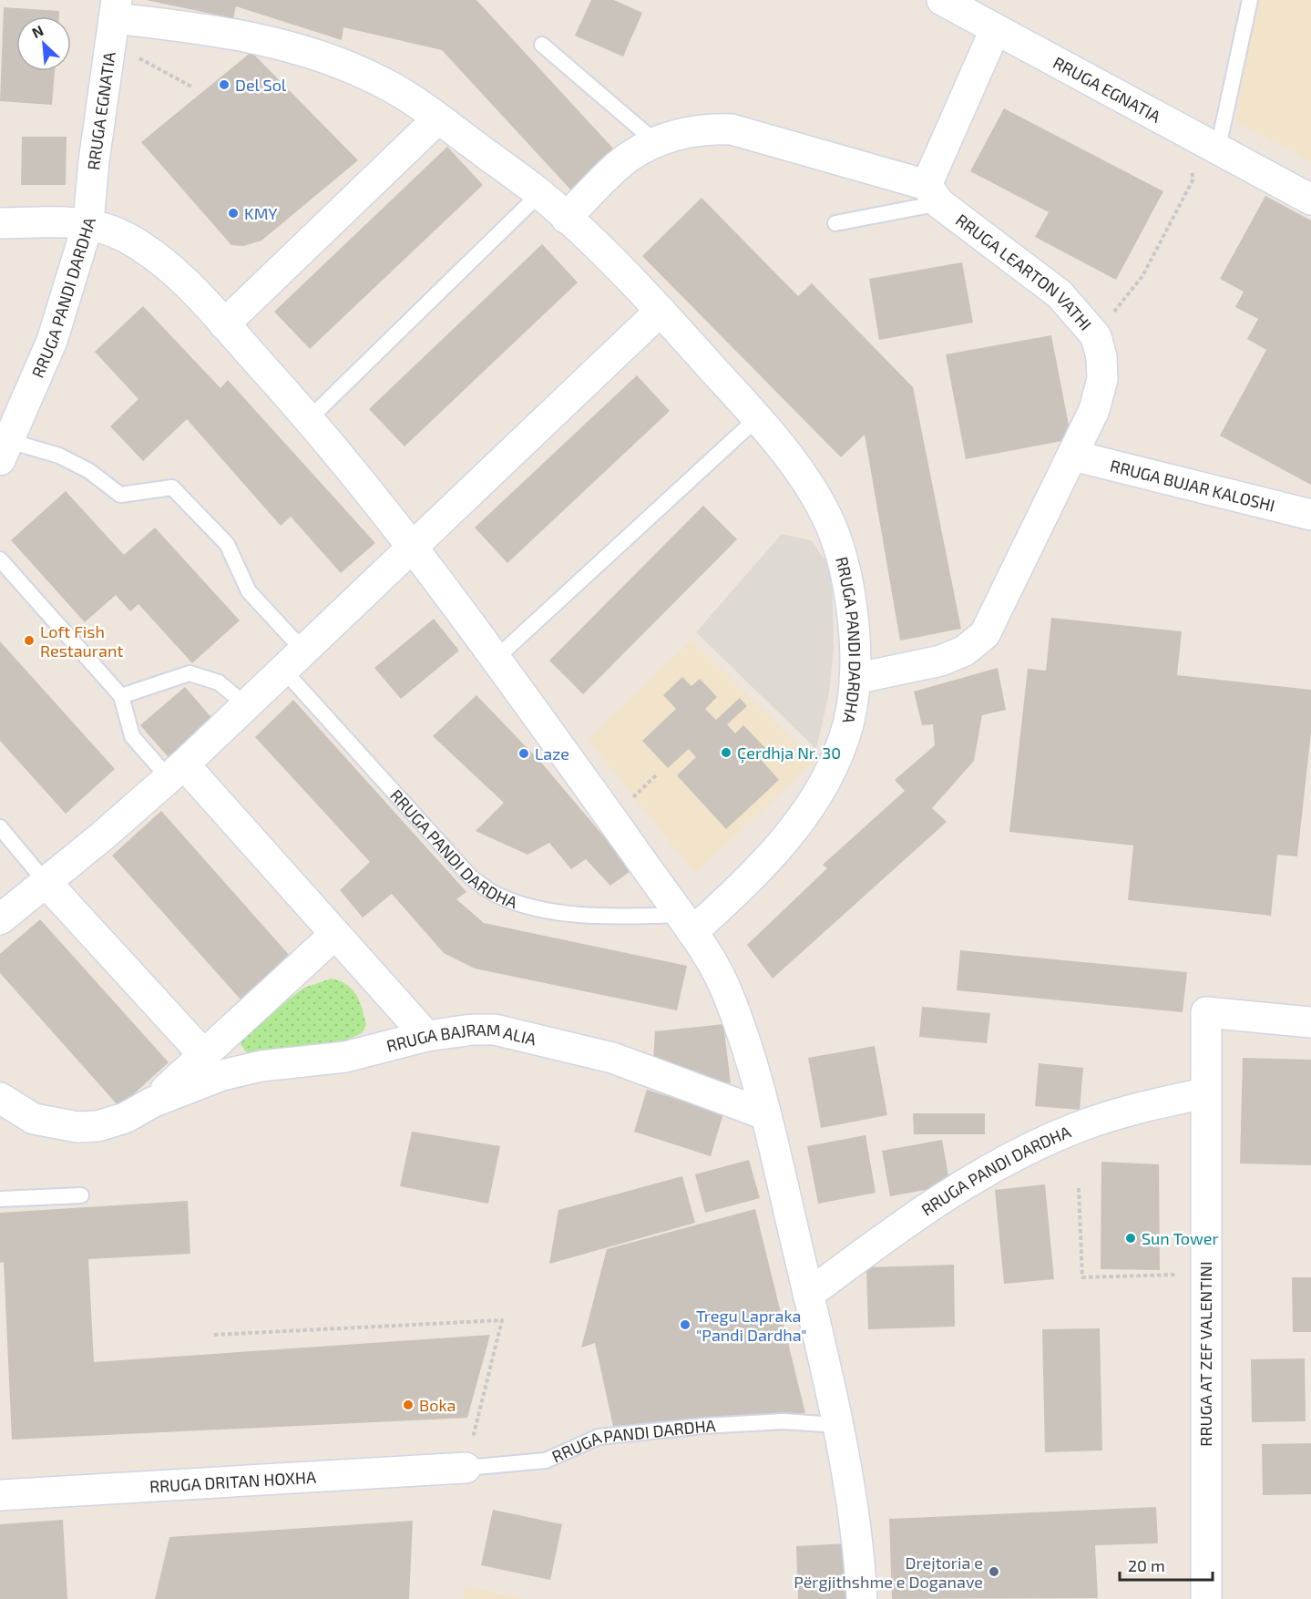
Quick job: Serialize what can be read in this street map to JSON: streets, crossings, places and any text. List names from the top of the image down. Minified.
{"streets":{"street":["RRUGA EGNATIA","RRUGA LEARTON VATHI","RRUGA PANDI DARDHA","RRUGA BUJAR KALOSHI","RRUGA BAJRAM ALIA","RRUGA AT ZEF VALENTINI","RRUGA DRITAN HOXHA"]},"crossings":[["RRUGA EGNATIA","RRUGA PANDI DARDHA"],["RRUGA LEARTON VATHI","RRUGA PANDI DARDHA"],["RRUGA LEARTON VATHI","RRUGA BUJAR KALOSHI"],["RRUGA PANDI DARDHA","RRUGA BAJRAM ALIA"],["RRUGA PANDI DARDHA","RRUGA AT ZEF VALENTINI"],["RRUGA PANDI DARDHA","RRUGA DRITAN HOXHA"]],"places":["Del Sol","KMY","Loft Fish Restaurant","Çerdhja Nr. 30","Laze","Sun Tower","Tregu Lapraka \"Pandi Dardha\"","Boka","Drejtoria e Përgjithshme e Doganave"],"scale_bar":"20 m","north":"top left"}
